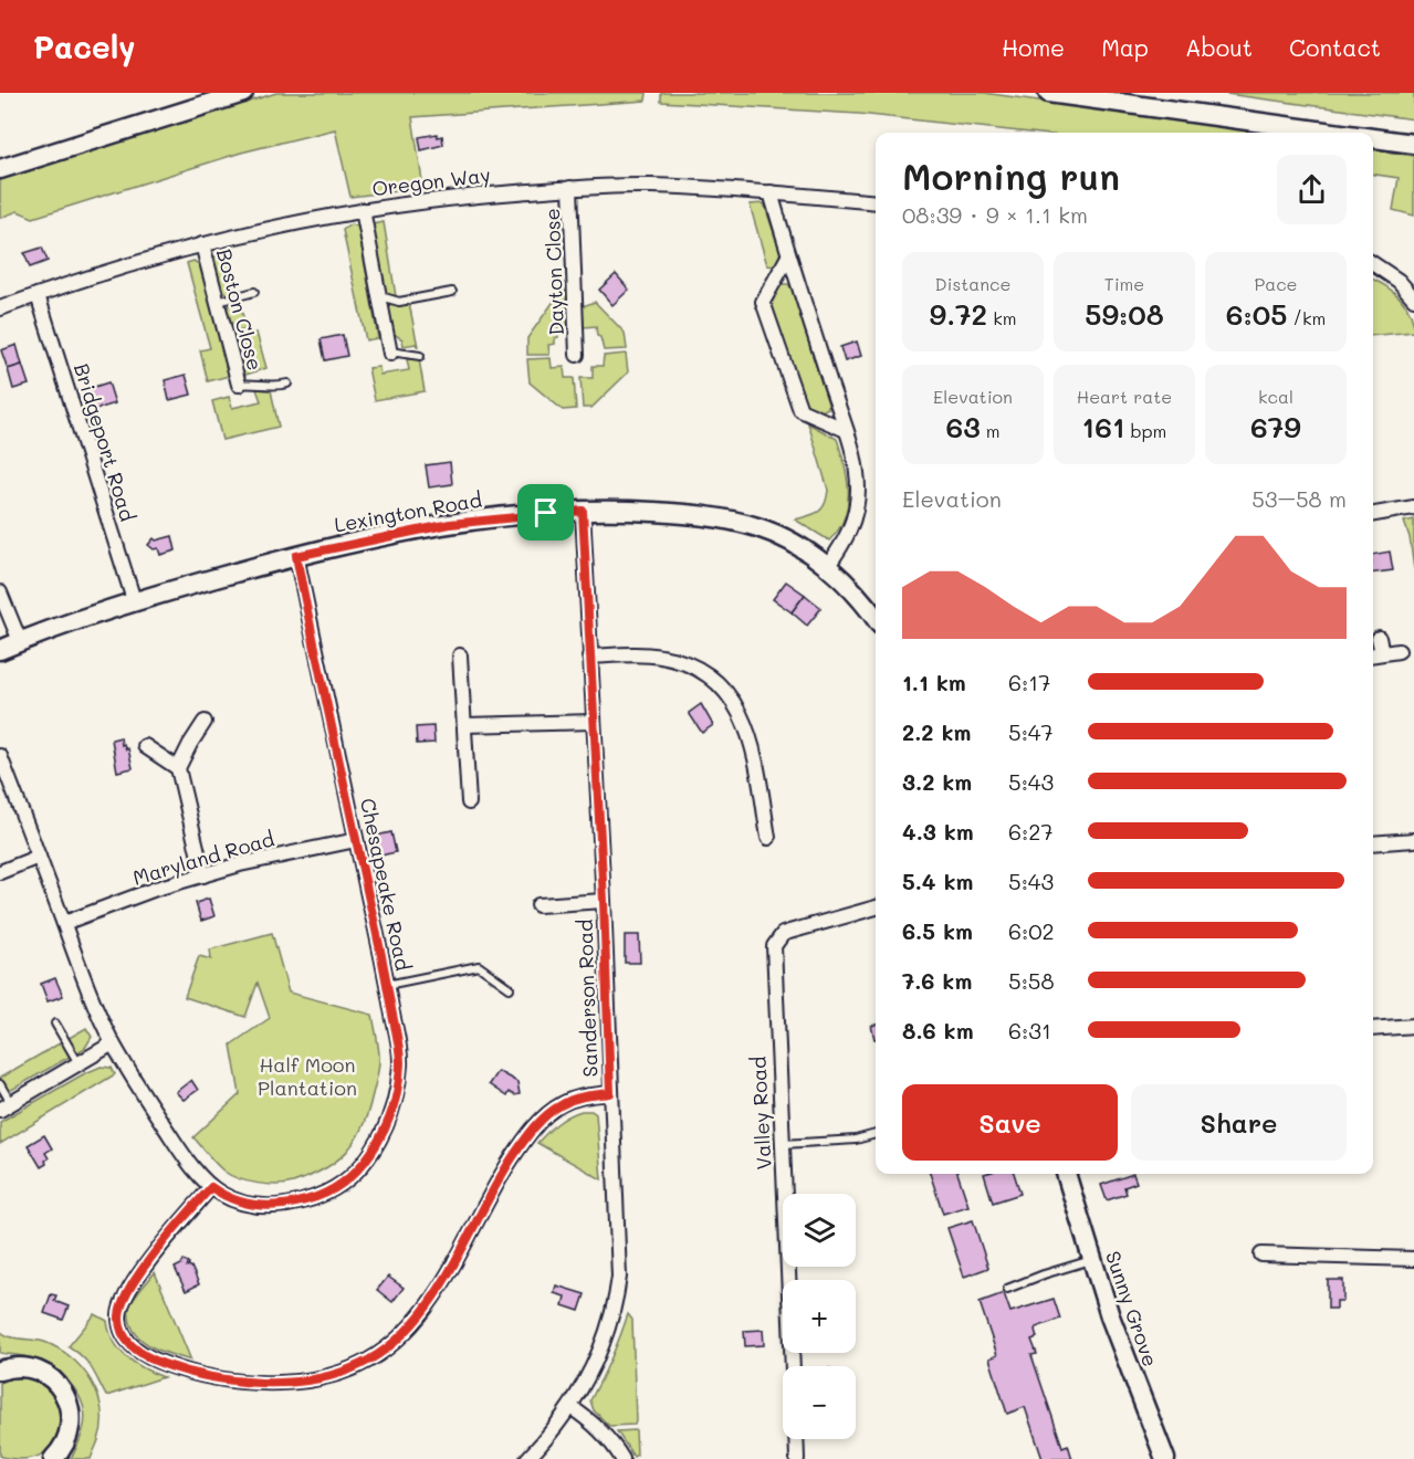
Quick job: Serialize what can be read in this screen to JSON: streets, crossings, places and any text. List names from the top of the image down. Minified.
{"streets":{"street":["Oregon Way","Dayton Close","Boston Close","Bridgeport Road","Lexington Road","Maryland Road","Chesapeake Road","Sanderson Road","Valley Road","Sunny Grove"]},"crossings":[["Oregon Way","Dayton Close"],["Oregon Way","Boston Close"],["Oregon Way","Bridgeport Road"],["Bridgeport Road","Lexington Road"],["Lexington Road","Chesapeake Road"],["Lexington Road","Sanderson Road"],["Maryland Road","Chesapeake Road"]],"parks":["Half Moon Plantation"],"page":{"header":"Pacely","nav":["Home","Map","About","Contact"],"heading":["Morning run","08:39 · 9 × 1.1 km"],"stats":[["Distance","9.72 km"],["Time","59:08"],["Pace","6:05 /km"],["Elevation","63 m"],["Heart rate","161 bpm"],["kcal","679"]],"chart":["Elevation","53–58 m"],"list":[{"name":"1.1 km","note":"6:17"},{"name":"2.2 km","note":"5:47"},{"name":"3.2 km","note":"5:43"},{"name":"4.3 km","note":"6:27"},{"name":"5.4 km","note":"5:43"},{"name":"6.5 km","note":"6:02"},{"name":"7.6 km","note":"5:58"},{"name":"8.6 km","note":"6:31"}],"buttons":["Save","Share"],"map_buttons":["+","−"]}}
